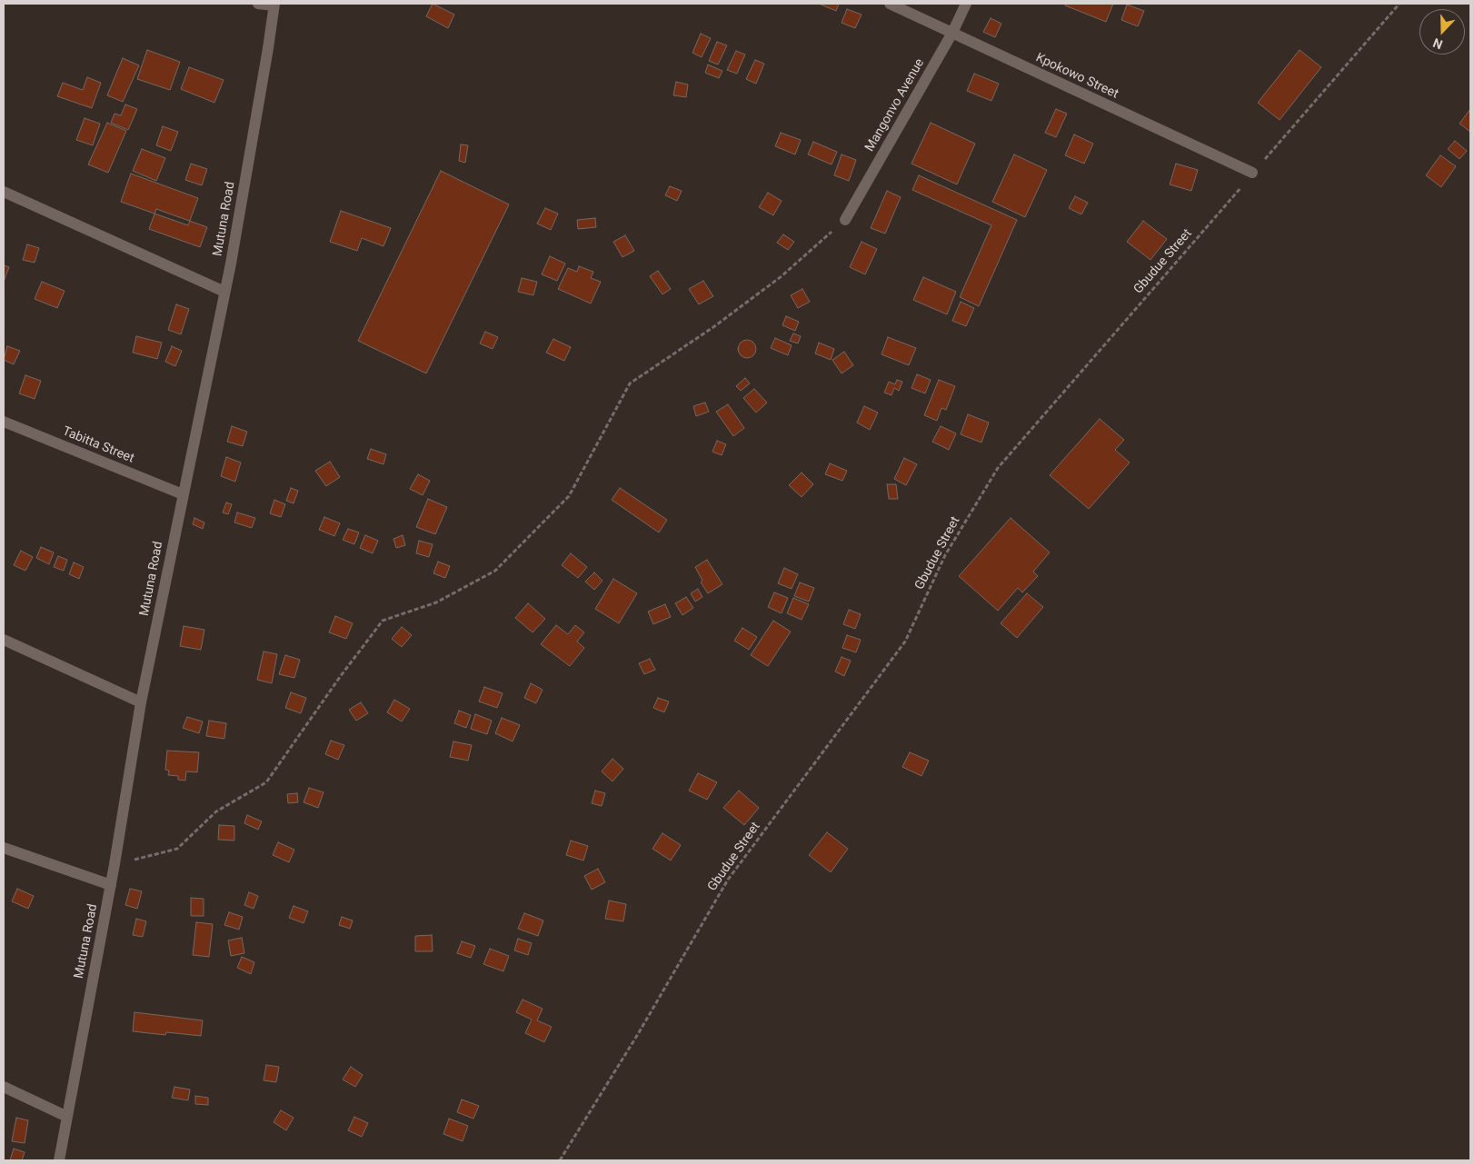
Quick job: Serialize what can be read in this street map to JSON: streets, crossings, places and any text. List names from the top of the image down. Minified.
{"streets":{"street":["Kpokowo Street","Mangonvo Avenue","Mutuna Road","Tabitta Street"],"path":["Gbudue Street"]},"crossings":[["Kpokowo Street","Mangonvo Avenue"],["Kpokowo Street","Gbudue Street"],["Mutuna Road","Tabitta Street"]],"north":"bottom"}
